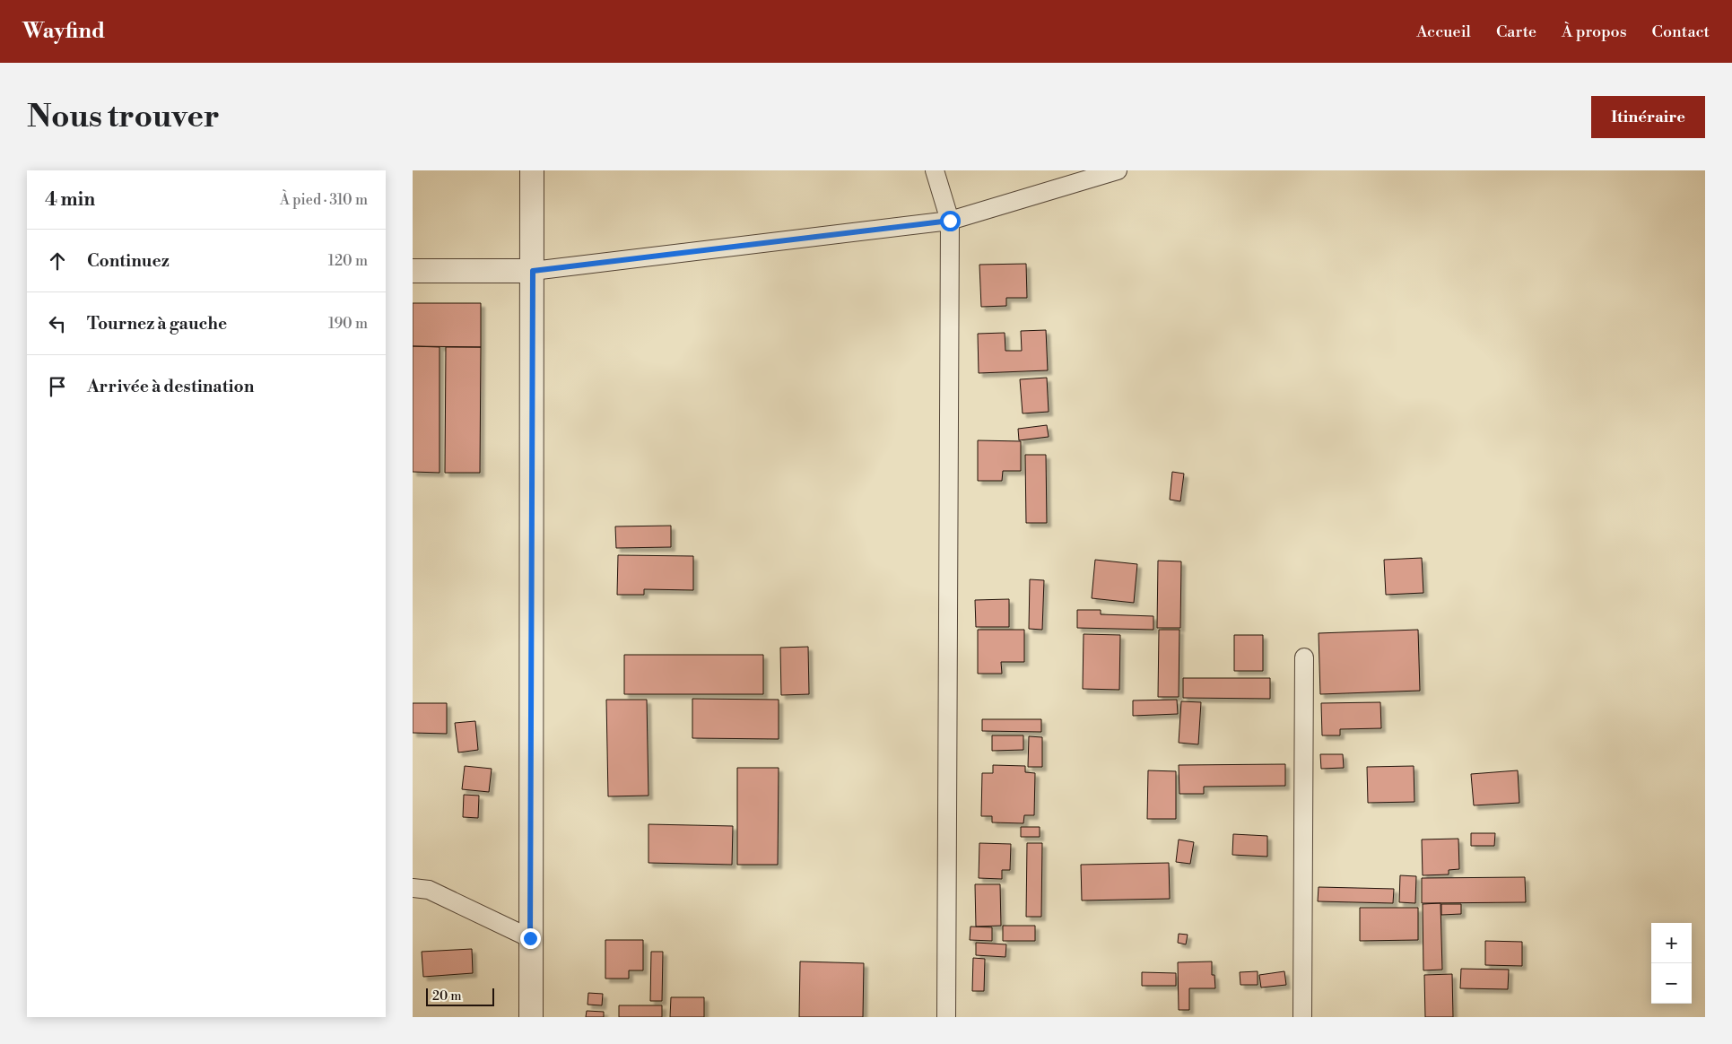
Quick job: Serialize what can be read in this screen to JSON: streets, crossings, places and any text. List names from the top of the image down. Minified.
{"scale_bar":"20 m","page":{"header":"Wayfind","nav":["Accueil","Carte","À propos","Contact"],"buttons":"Itinéraire","title":"Nous trouver","heading":["4 min","À pied · 310 m"],"list":[["Continuez","120 m"],["Tournez à gauche","190 m"],"Arrivée à destination"],"map_buttons":["+","−"],"scale":"20 m"}}
